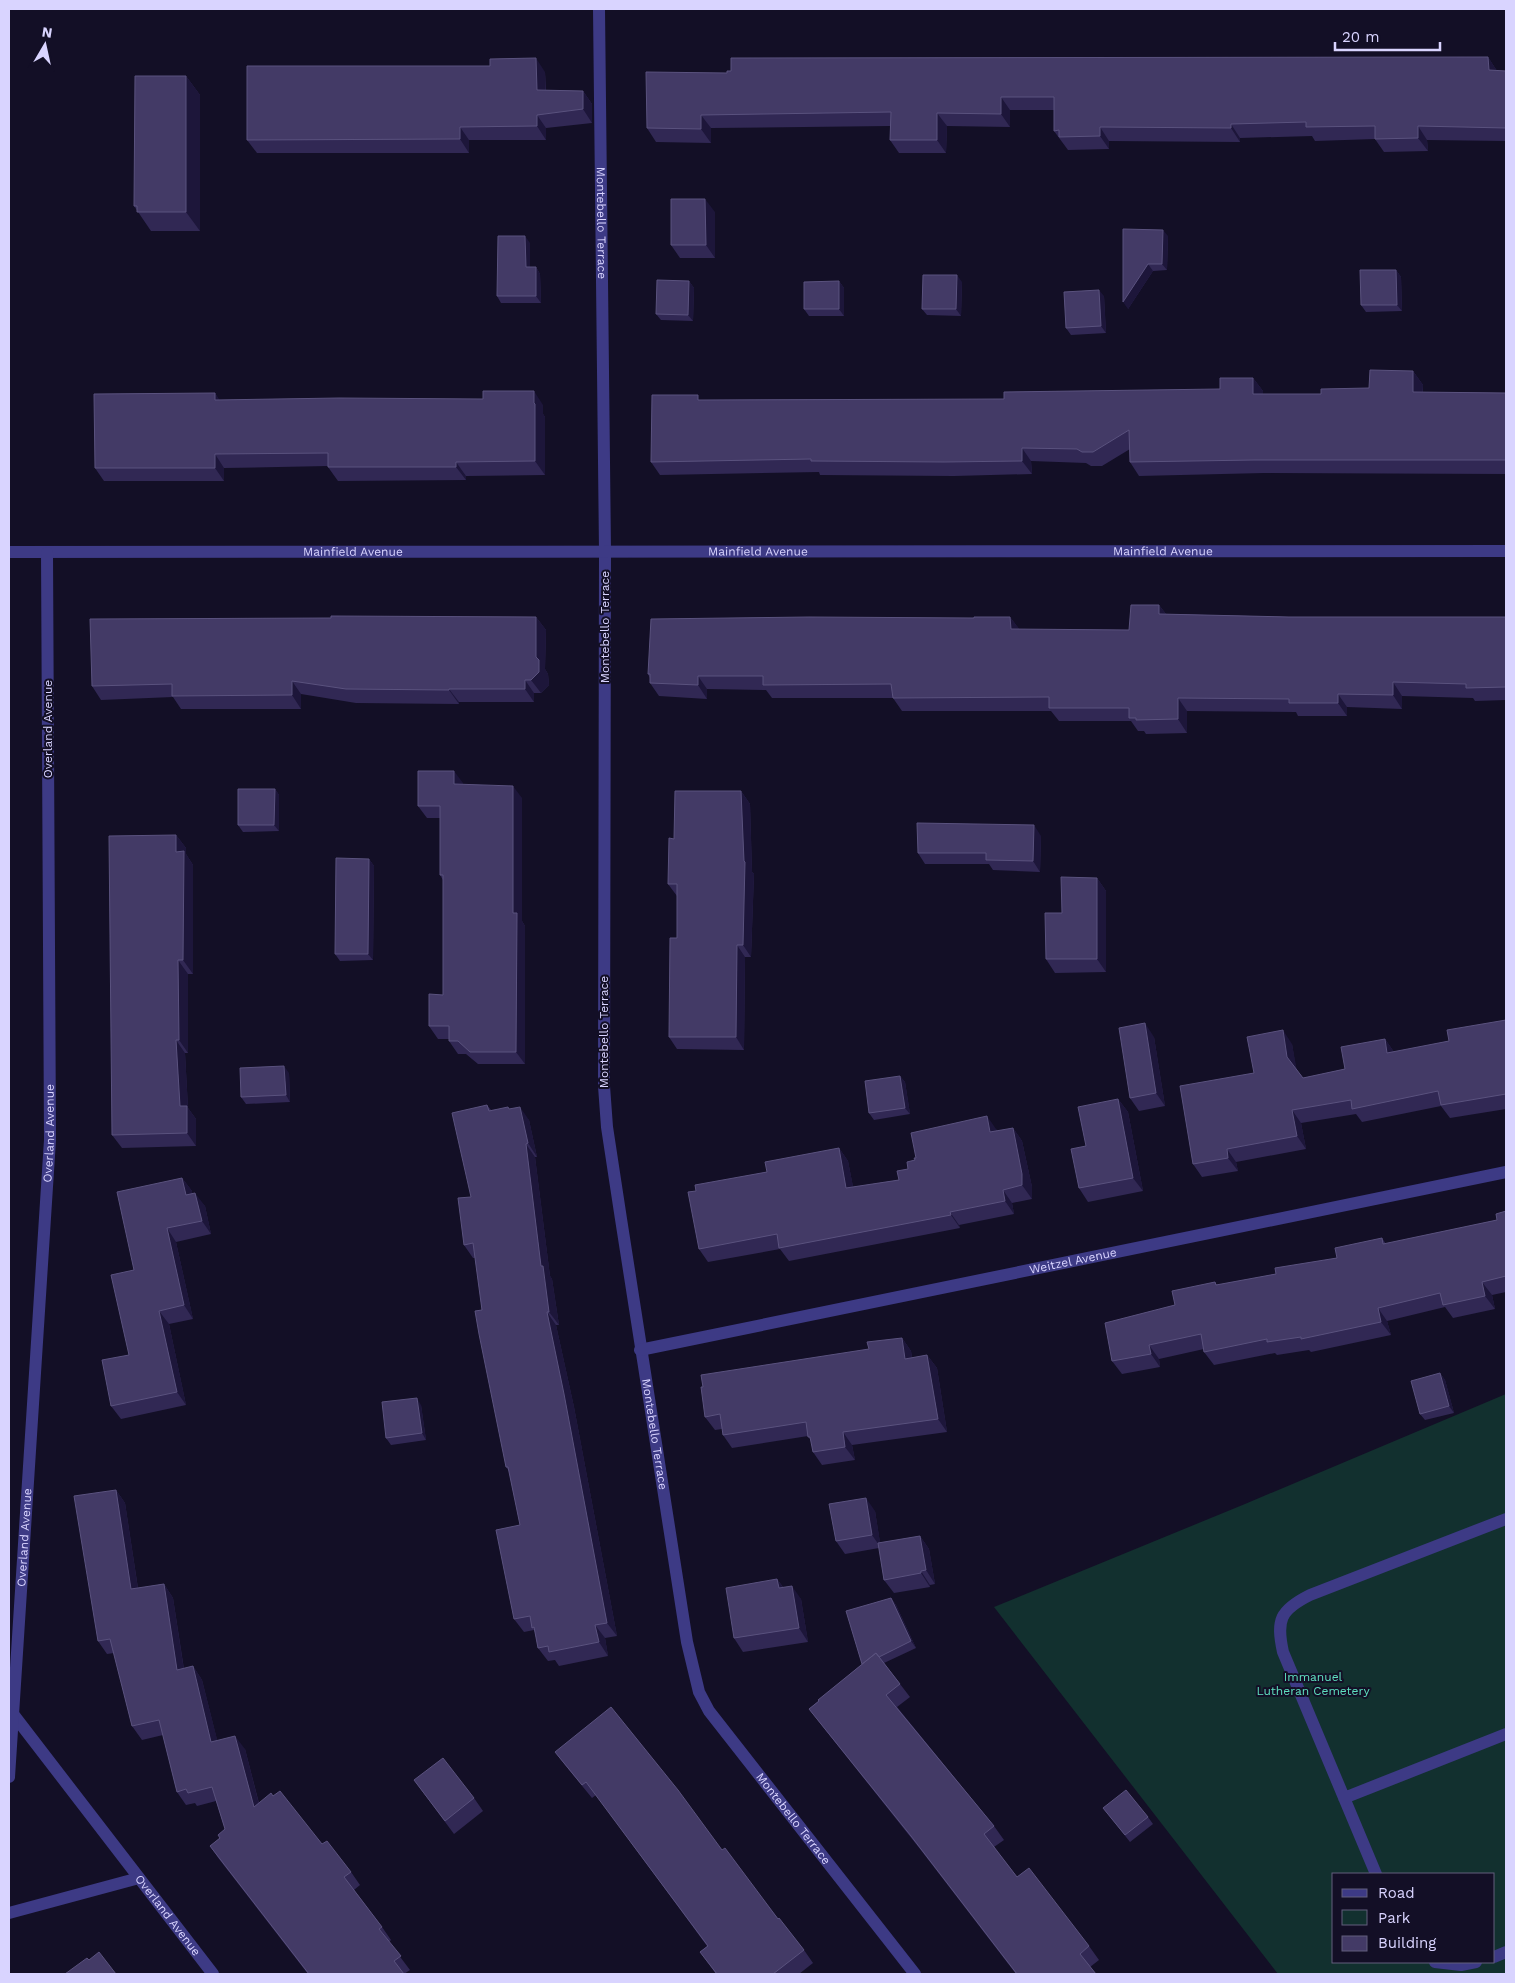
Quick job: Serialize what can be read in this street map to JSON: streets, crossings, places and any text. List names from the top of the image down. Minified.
{"streets":{"street":["Montebello Terrace","Mainfield Avenue","Overland Avenue","Weitzel Avenue"]},"crossings":[["Montebello Terrace","Mainfield Avenue"],["Montebello Terrace","Weitzel Avenue"],["Mainfield Avenue","Overland Avenue"]],"parks":["Immanuel Lutheran Cemetery"],"legend":["Road","Park","Building"],"scale_bar":"20 m","north":"top"}
